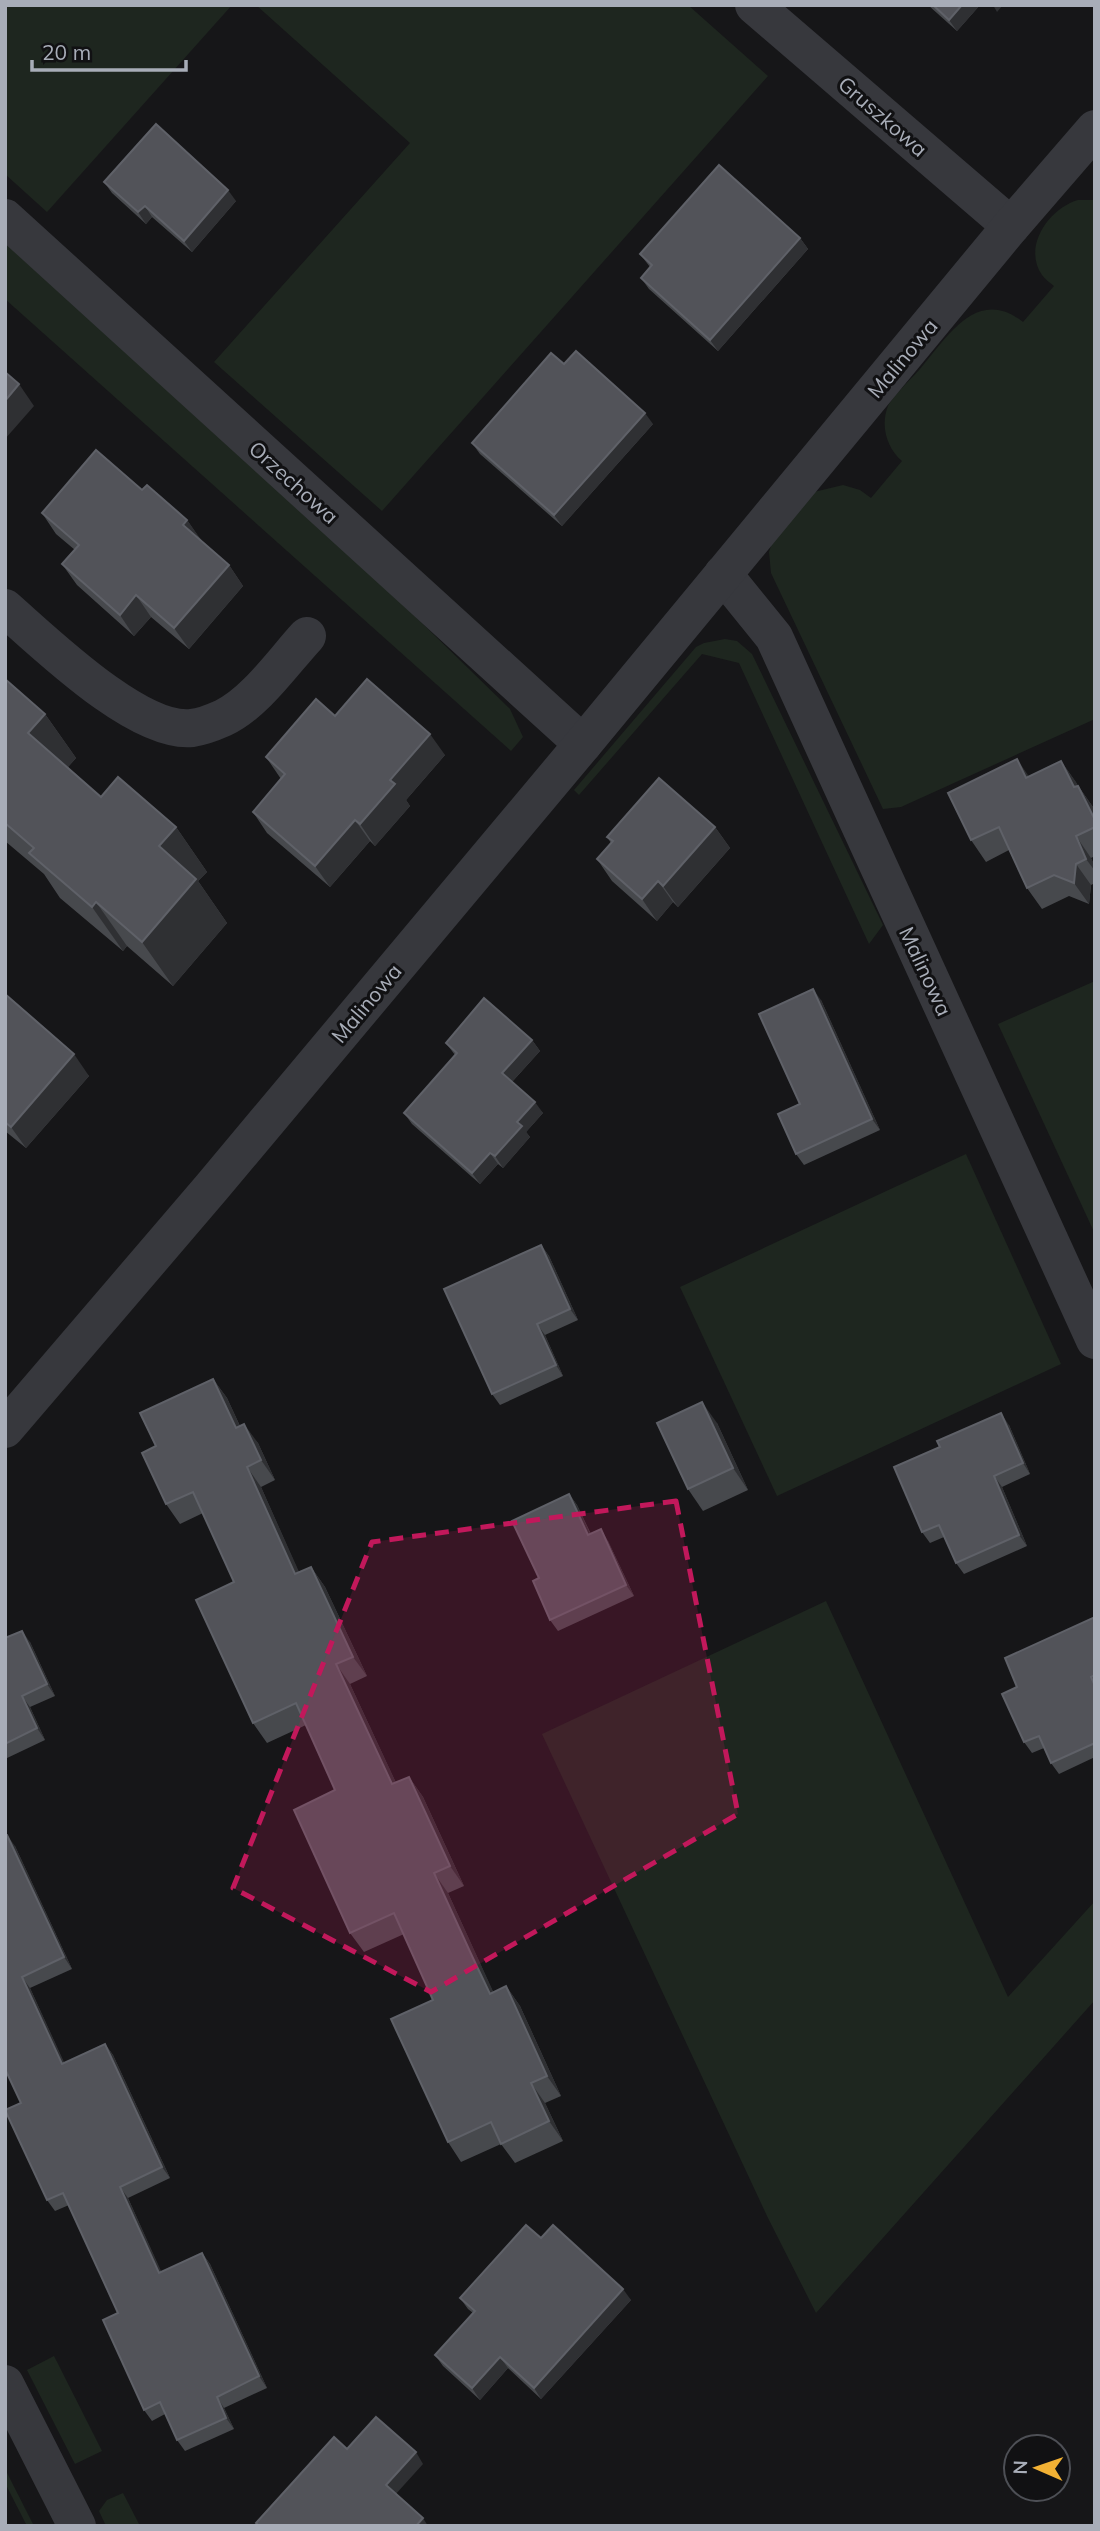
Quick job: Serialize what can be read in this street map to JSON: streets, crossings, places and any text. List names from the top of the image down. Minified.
{"streets":{"street":["Gruszkowa","Malinowa","Orzechowa"]},"crossings":[["Gruszkowa","Malinowa"],["Malinowa","Orzechowa"]],"scale_bar":"20 m","north":"left"}
